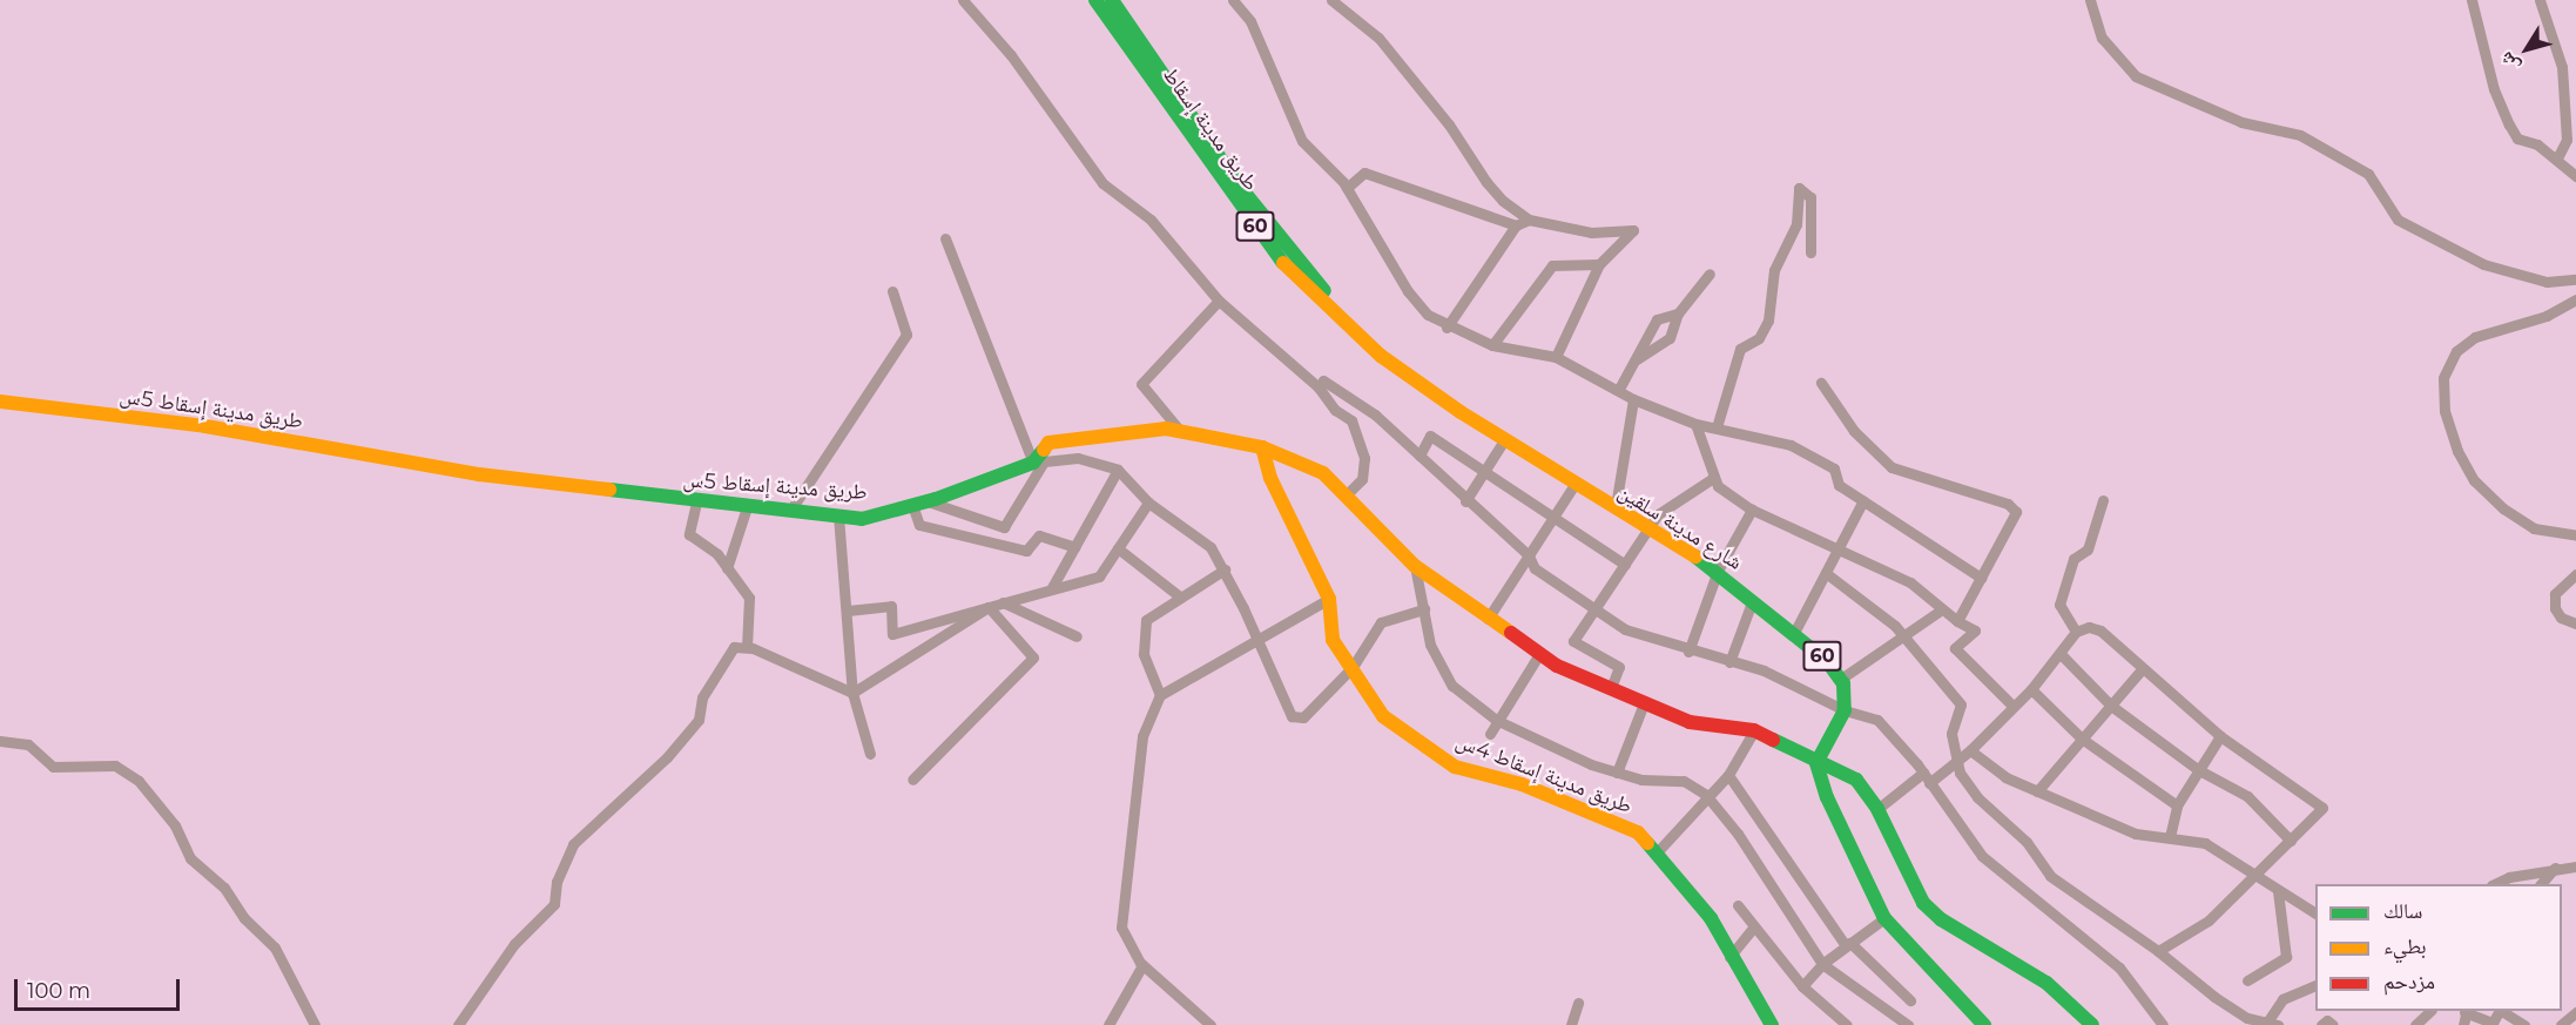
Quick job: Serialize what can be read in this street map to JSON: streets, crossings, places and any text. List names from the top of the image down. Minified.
{"streets":{"street":["طريق مدينة إسقاط","60","طريق مدينة إسقاط 5س","شارع مدينة سلقين","طريق مدينة إسقاط 4س"]},"crossings":[["طريق مدينة إسقاط","60"],["طريق مدينة إسقاط","شارع مدينة سلقين"],["60","شارع مدينة سلقين"],["طريق مدينة إسقاط 5س","طريق مدينة إسقاط 4س"]],"legend":["سالك","بطيء","مزدحم"],"scale_bar":"100 m","north":"bottom left"}
